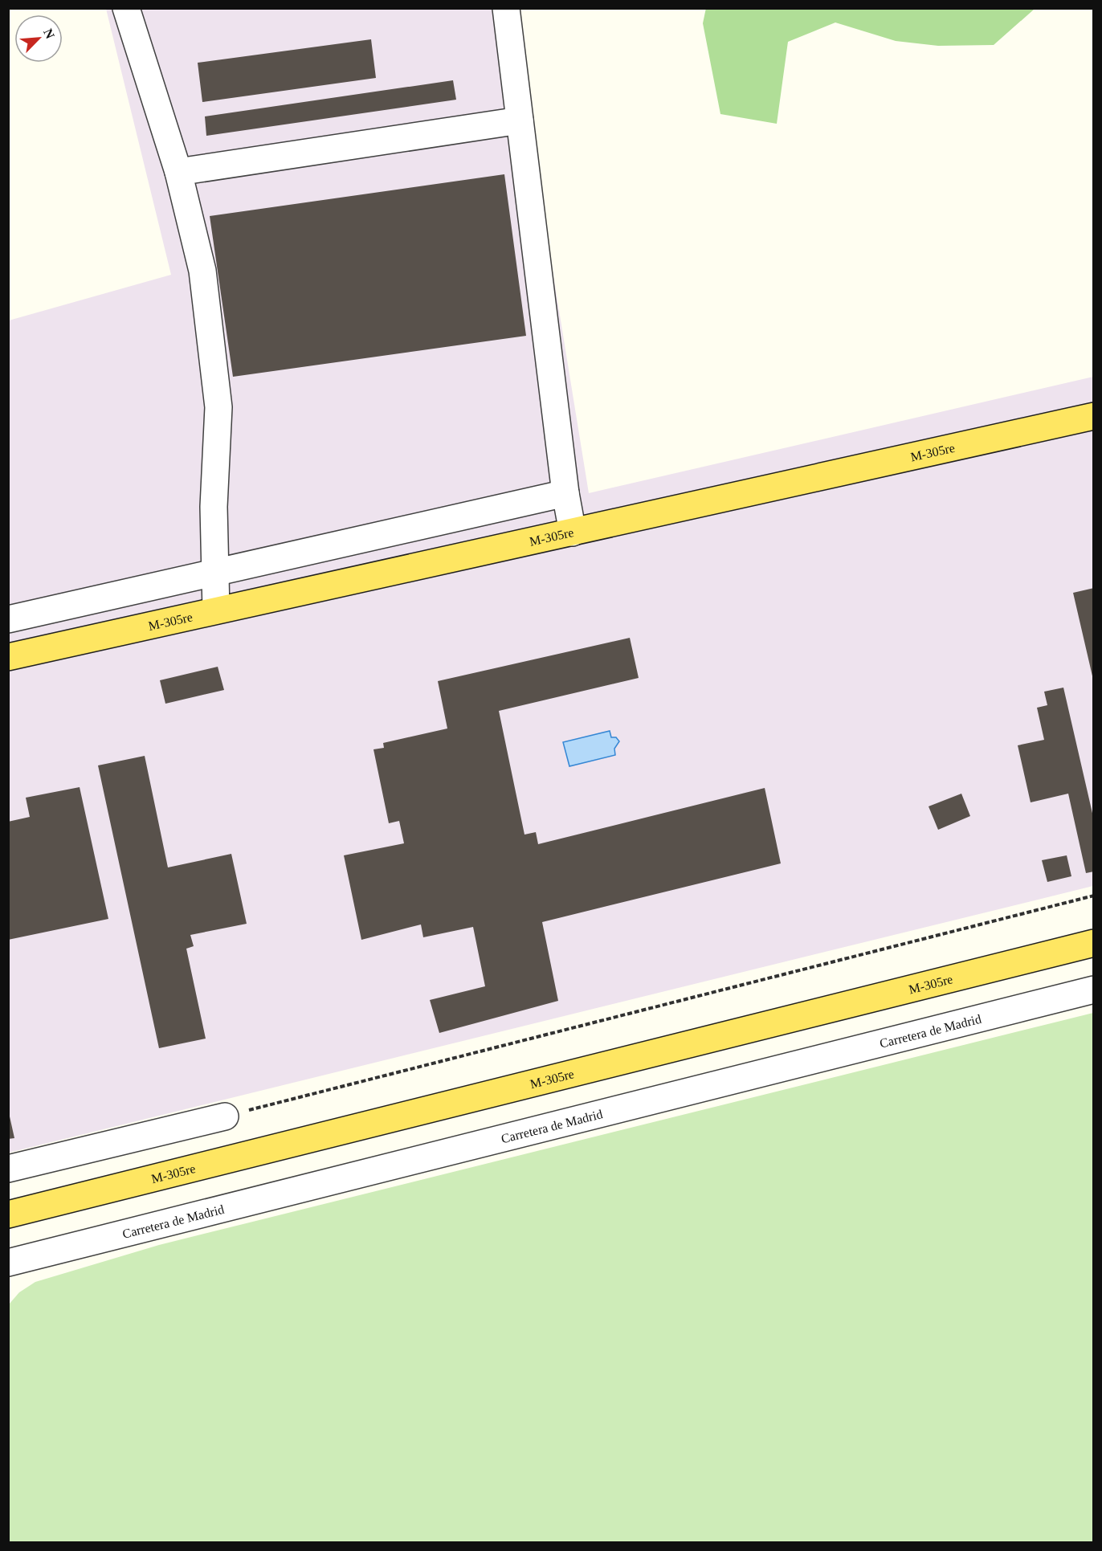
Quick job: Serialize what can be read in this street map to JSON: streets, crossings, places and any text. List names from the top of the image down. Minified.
{"streets":{"main road":["M-305re"],"street":["Carretera de Madrid"]},"north":"top right"}
